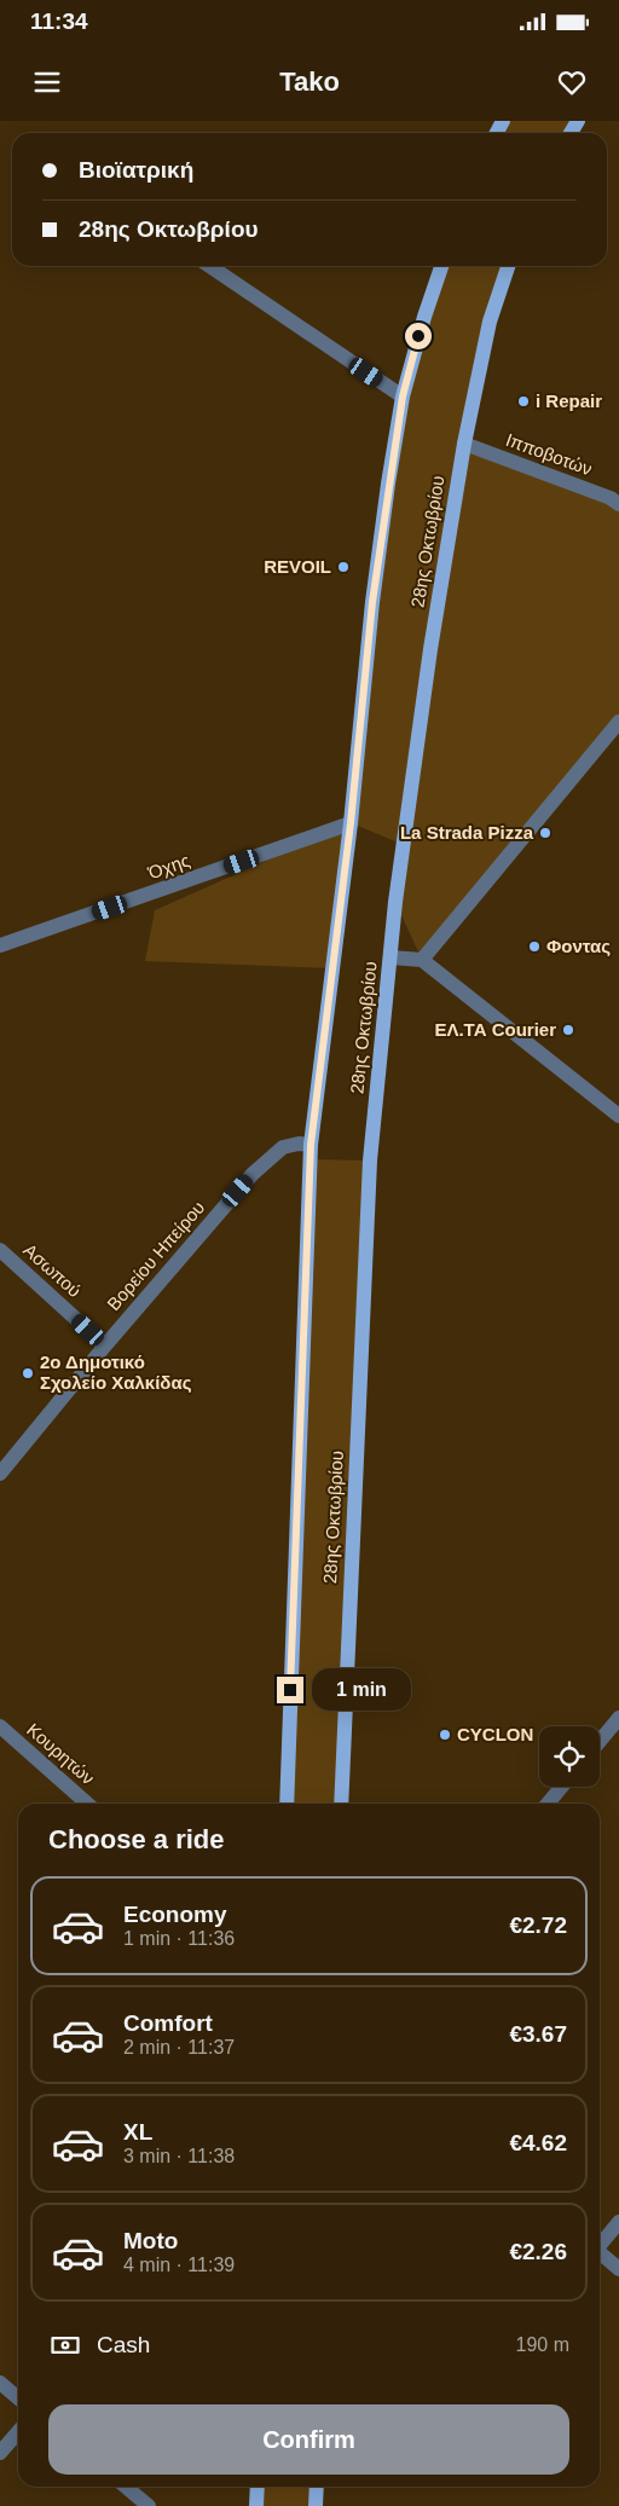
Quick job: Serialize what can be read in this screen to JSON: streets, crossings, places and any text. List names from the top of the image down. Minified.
{"streets":{"main road":["28ης Οκτωβρίου"],"street":["Ιπποβοτών","Όχης","Βορείου Ηπείρου","Ασωπού","Κουρητών"]},"crossings":[["Ιπποβοτών","28ης Οκτωβρίου"],["28ης Οκτωβρίου","Όχης"],["28ης Οκτωβρίου","Βορείου Ηπείρου"],["Βορείου Ηπείρου","Ασωπού"]],"places":["i Repair","REVOIL","La Strada Pizza","Φοντας","ΕΛ.ΤΑ Courier","2ο Δημοτικό Σχολείο Χαλκίδας","CYCLON"],"page":{"status":"11:34","header":"Tako","banner":["Βιοϊατρική","28ης Οκτωβρίου"],"bubble":"1 min","heading":"Choose a ride","list":[{"name":"Economy","note":"1 min · 11:36","value":"€2.72"},{"name":"Comfort","note":"2 min · 11:37","value":"€3.67"},{"name":"XL","note":"3 min · 11:38","value":"€4.62"},{"name":"Moto","note":"4 min · 11:39","value":"€2.26"}],"pay":["Cash","190 m"],"buttons":"Confirm"}}
